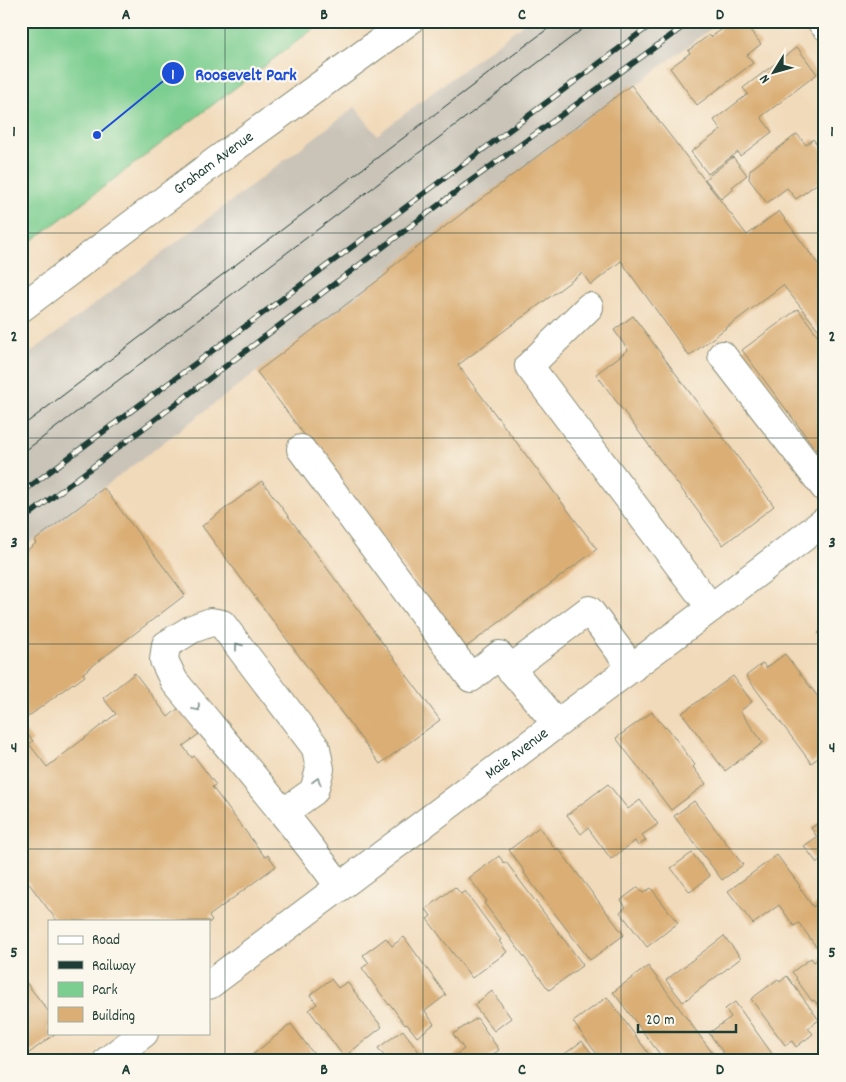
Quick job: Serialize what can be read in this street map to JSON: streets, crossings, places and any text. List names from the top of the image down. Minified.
{"streets":{"street":["Graham Avenue","Maie Avenue"]},"places":["Roosevelt Park"],"legend":["Road","Railway","Park","Building"],"scale_bar":"20 m","north":"bottom left","grid":{"columns":["A","B","C","D"],"rows":["1","2","3","4","5"]}}
